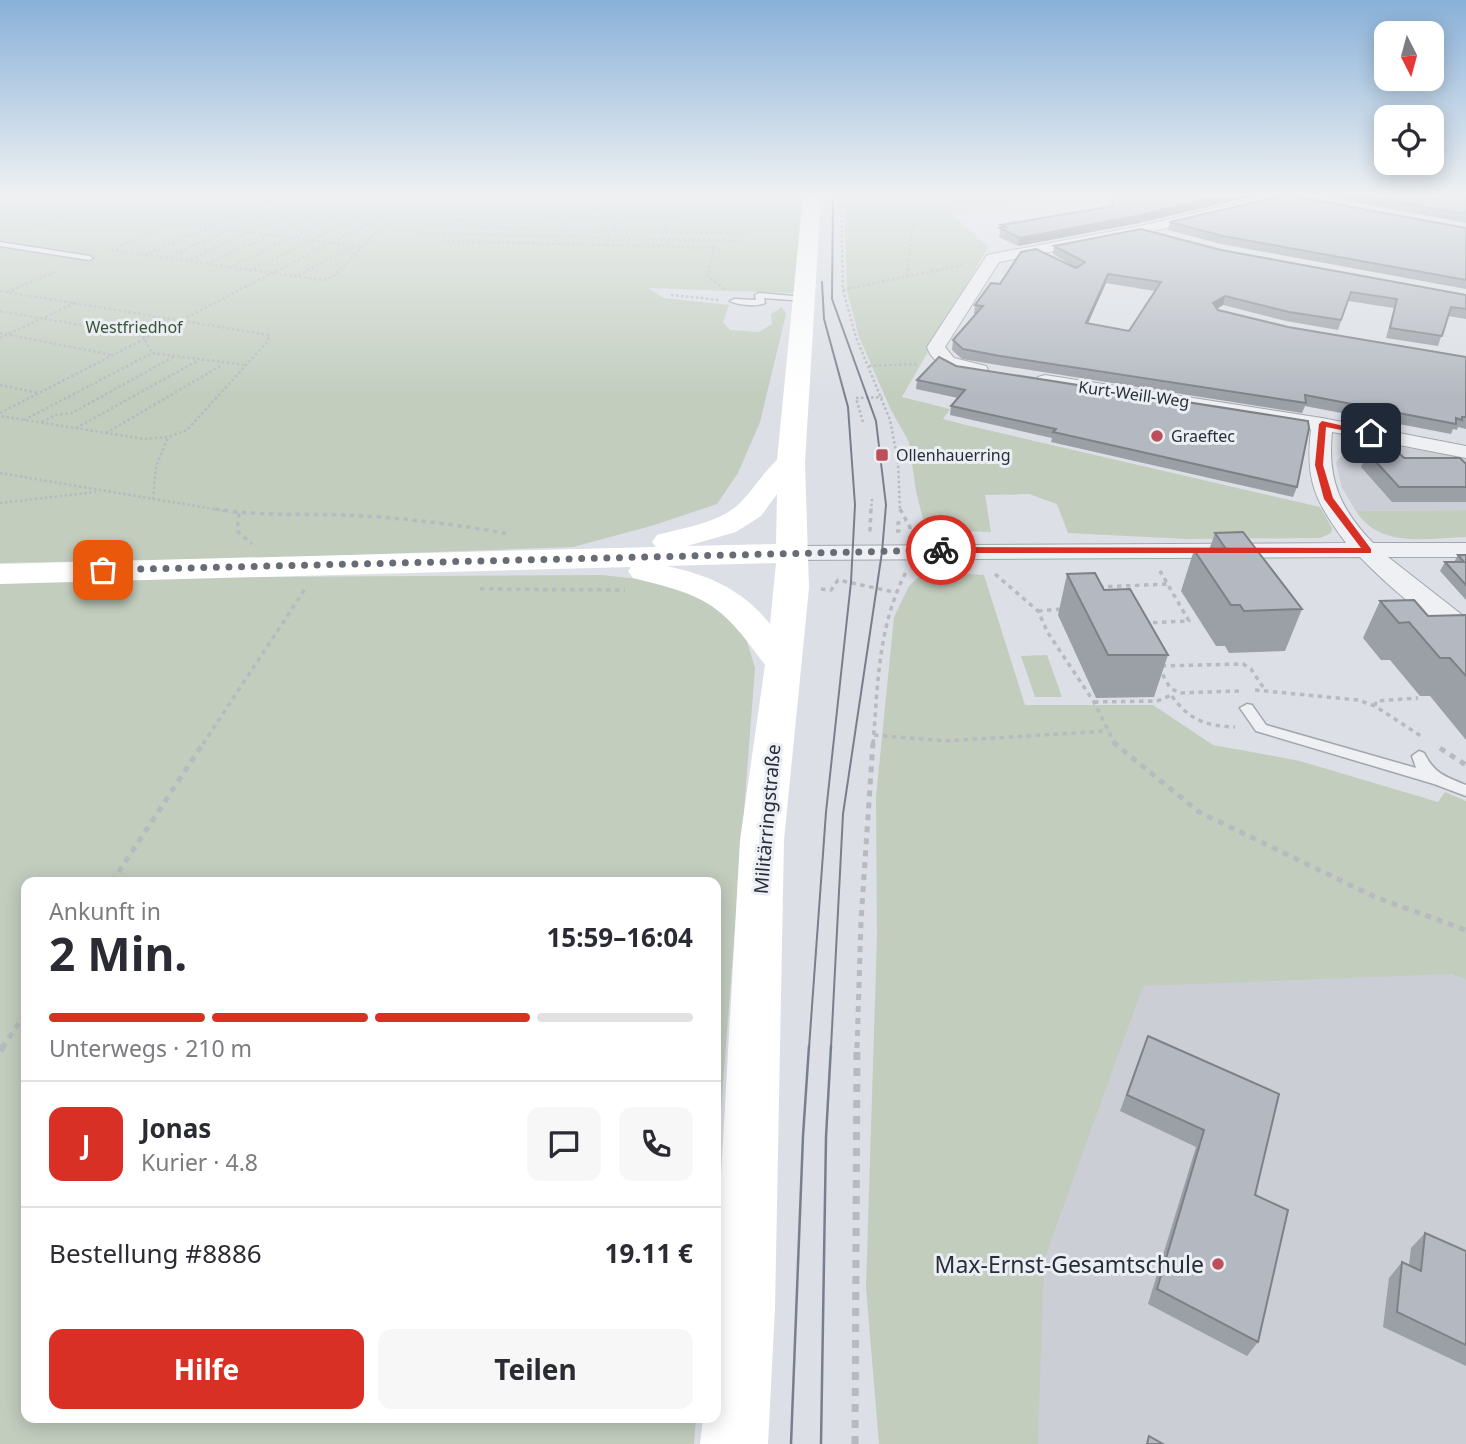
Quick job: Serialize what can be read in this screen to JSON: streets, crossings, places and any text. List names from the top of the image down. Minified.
{"streets":{"main road":["Militärringstraße"],"street":["Kurt-Weill-Weg"]},"parks":["Westfriedhof"],"places":{"other":["Graeftec","Max-Ernst-Gesamtschule"],"transit":["Ollenhauerring"]},"north":"bottom","page":{"heading":["2 Min.","Ankunft in","15:59–16:04"],"panel":["Jonas","Kurier · 4.8","Bestellung #8886","19.11 €"],"bar":"Unterwegs · 210 m","round":"J","buttons":["Hilfe","Teilen"]}}
